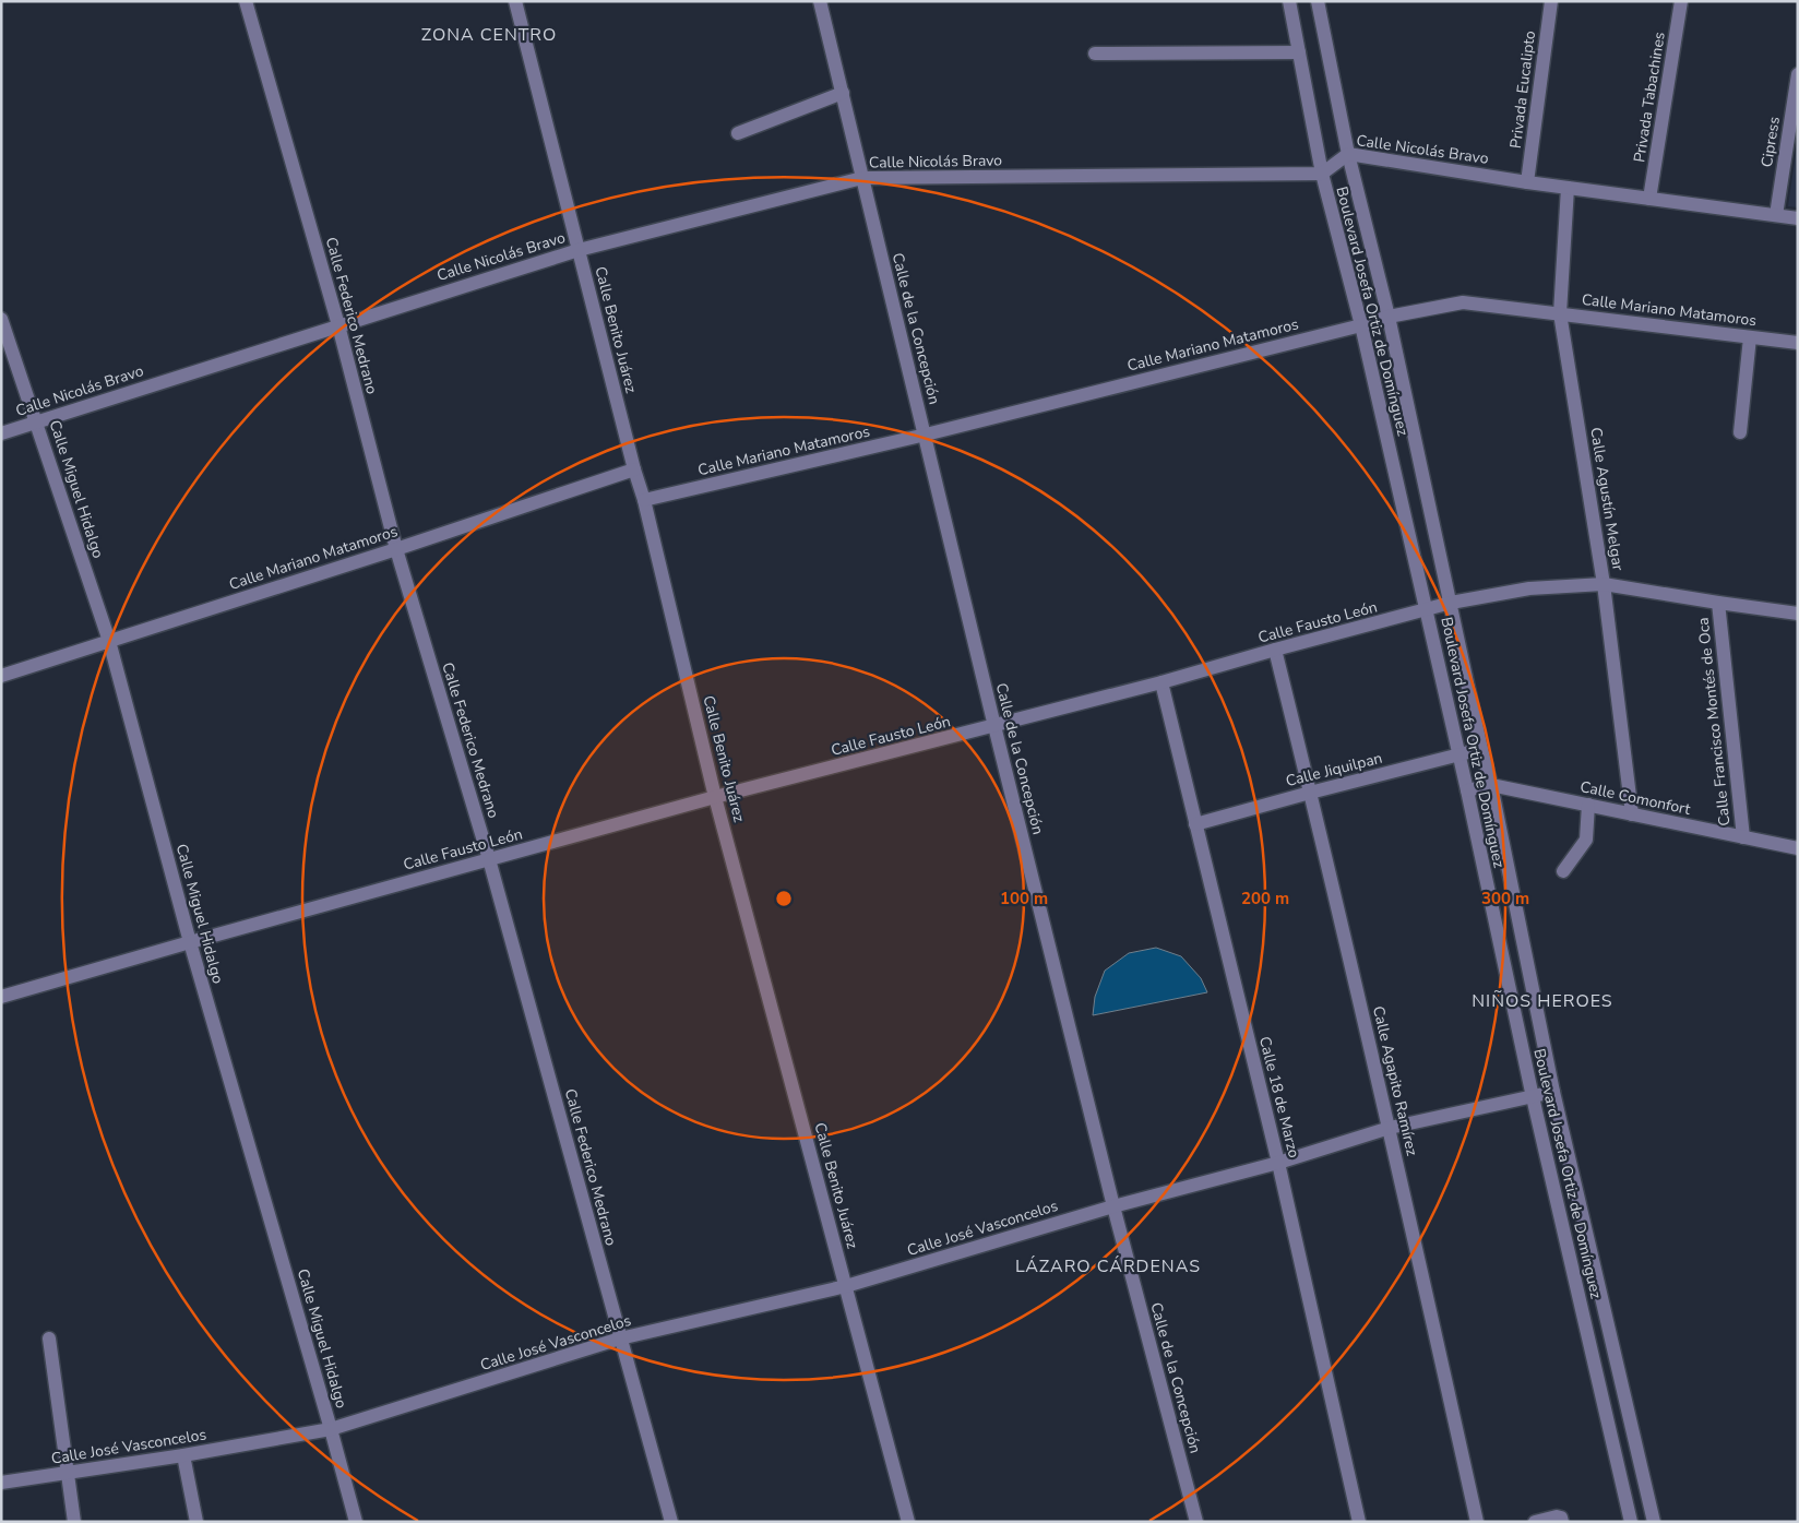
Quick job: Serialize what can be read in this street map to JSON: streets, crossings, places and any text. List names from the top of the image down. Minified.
{"streets":{"street":["Privada Eucalipto","Privada Tabachines","Cipress","Calle Nicolás Bravo","Calle Mariano Matamoros","Boulevard Josefa Ortiz de Domínguez","Calle Federico Medrano","Calle de la Concepción","Calle Benito Juárez","Calle Miguel Hidalgo","Calle Agustín Melgar","Calle Fausto León","Calle Francisco Montés de Oca","Calle Jiquilpan","Calle Comonfort","Calle Agapito Ramírez","Calle 18 de Marzo","Calle José Vasconcelos"]},"crossings":[["Privada Eucalipto","Calle Nicolás Bravo"],["Privada Tabachines","Calle Nicolás Bravo"],["Cipress","Calle Nicolás Bravo"],["Calle Nicolás Bravo","Boulevard Josefa Ortiz de Domínguez"],["Calle Nicolás Bravo","Calle Federico Medrano"],["Calle Nicolás Bravo","Calle de la Concepción"],["Calle Nicolás Bravo","Calle Benito Juárez"],["Calle Nicolás Bravo","Calle Miguel Hidalgo"],["Calle Nicolás Bravo","Calle Agustín Melgar"],["Calle Mariano Matamoros","Boulevard Josefa Ortiz de Domínguez"],["Calle Mariano Matamoros","Calle Federico Medrano"],["Calle Mariano Matamoros","Calle de la Concepción"],["Calle Mariano Matamoros","Calle Benito Juárez"],["Calle Mariano Matamoros","Calle Miguel Hidalgo"],["Calle Mariano Matamoros","Calle Agustín Melgar"],["Boulevard Josefa Ortiz de Domínguez","Calle Fausto León"],["Boulevard Josefa Ortiz de Domínguez","Calle Jiquilpan"],["Boulevard Josefa Ortiz de Domínguez","Calle Comonfort"],["Boulevard Josefa Ortiz de Domínguez","Calle José Vasconcelos"],["Calle Federico Medrano","Calle Fausto León"],["Calle Federico Medrano","Calle José Vasconcelos"],["Calle de la Concepción","Calle Fausto León"],["Calle de la Concepción","Calle José Vasconcelos"],["Calle Benito Juárez","Calle Fausto León"],["Calle Benito Juárez","Calle José Vasconcelos"],["Calle Miguel Hidalgo","Calle Fausto León"],["Calle Miguel Hidalgo","Calle José Vasconcelos"],["Calle Agustín Melgar","Calle Fausto León"],["Calle Agustín Melgar","Calle Comonfort"],["Calle Fausto León","Calle Francisco Montés de Oca"],["Calle Fausto León","Calle Agapito Ramírez"],["Calle Fausto León","Calle 18 de Marzo"],["Calle Francisco Montés de Oca","Calle Comonfort"],["Calle Jiquilpan","Calle Agapito Ramírez"],["Calle Jiquilpan","Calle 18 de Marzo"],["Calle Agapito Ramírez","Calle José Vasconcelos"],["Calle 18 de Marzo","Calle José Vasconcelos"]],"districts":["ZONA CENTRO","NIÑOS HEROES","LÁZARO CÁRDENAS"],"rings":["100 m","200 m","300 m"]}
